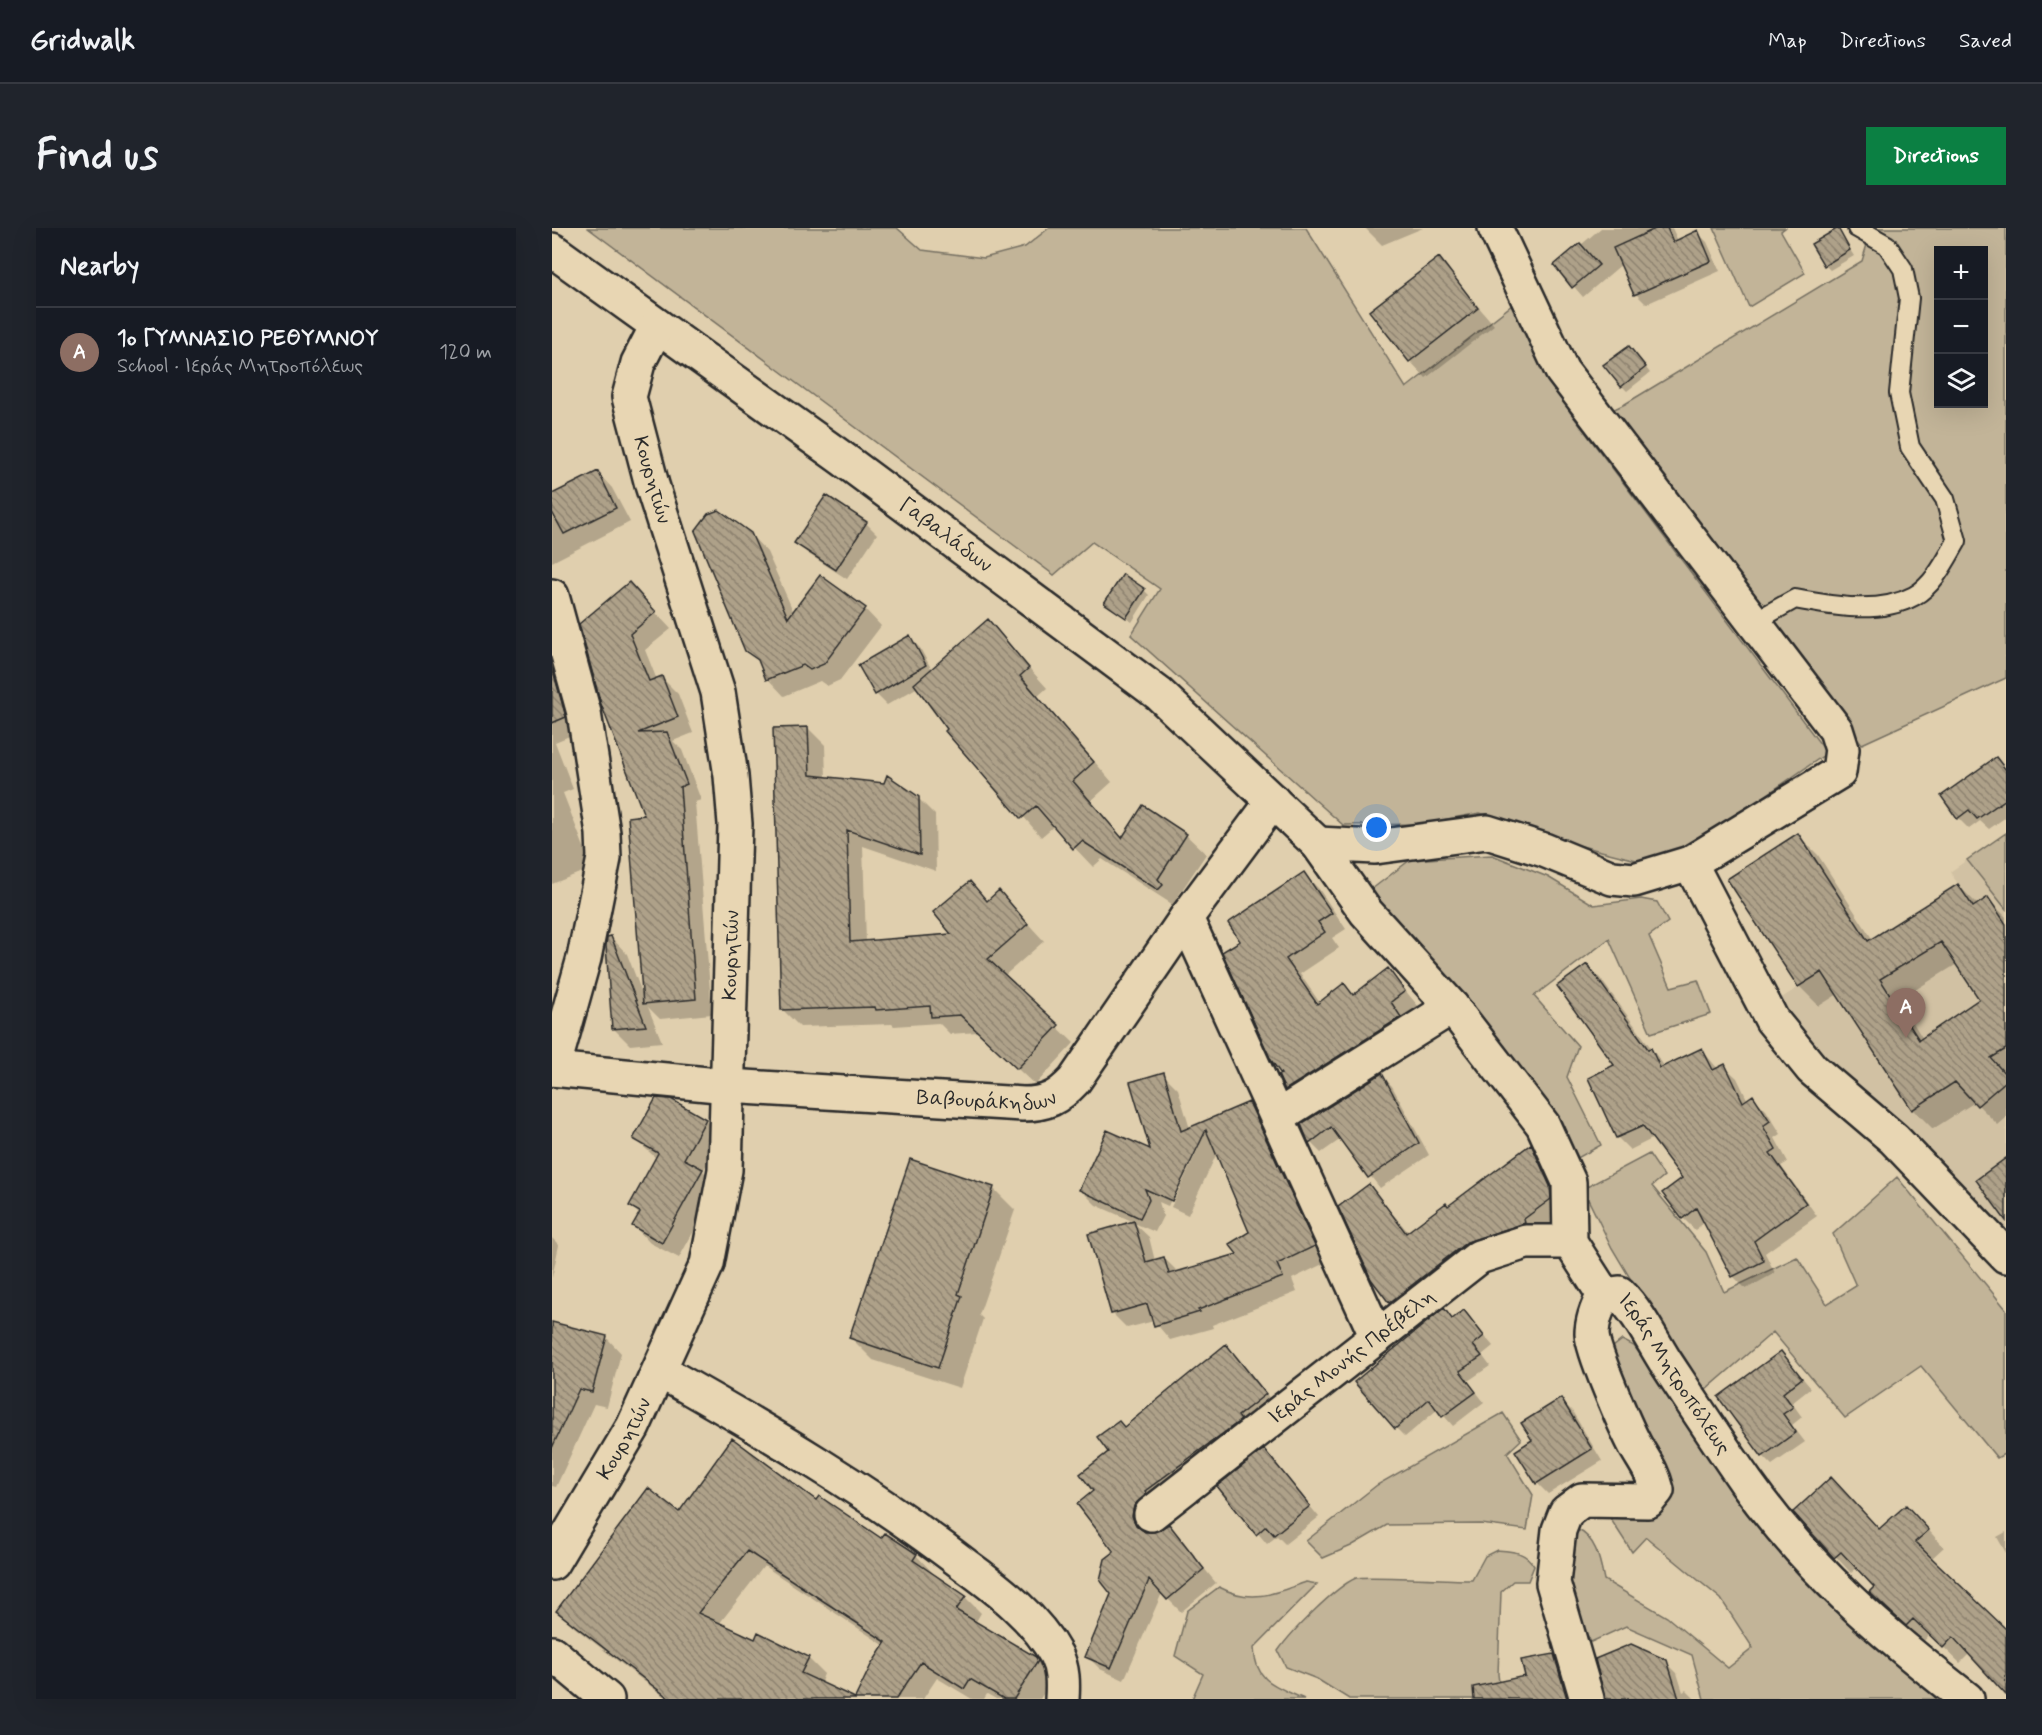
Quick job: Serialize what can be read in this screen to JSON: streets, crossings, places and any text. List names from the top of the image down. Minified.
{"streets":{"street":["Κουρητών","Γαβαλάδων","Βαβουράκηδων","Ιεράς Μονής Πρέβελη","Ιεράς Μητροπόλεως"]},"crossings":[["Κουρητών","Γαβαλάδων"],["Κουρητών","Βαβουράκηδων"],["Γαβαλάδων","Βαβουράκηδων"],["Γαβαλάδων","Ιεράς Μονής Πρέβελη"]],"page":{"header":"Gridwalk","nav":["Map","Directions","Saved"],"buttons":"Directions","title":"Find us","heading":"Nearby","map_buttons":["+","−"],"list":[{"mark":"A","name":"1ο ΓΥΜΝΑΣΙΟ ΡΕΘΥΜΝΟΥ","note":"School · Ιεράς Μητροπόλεως","value":"120 m"}],"pins":"A"}}
